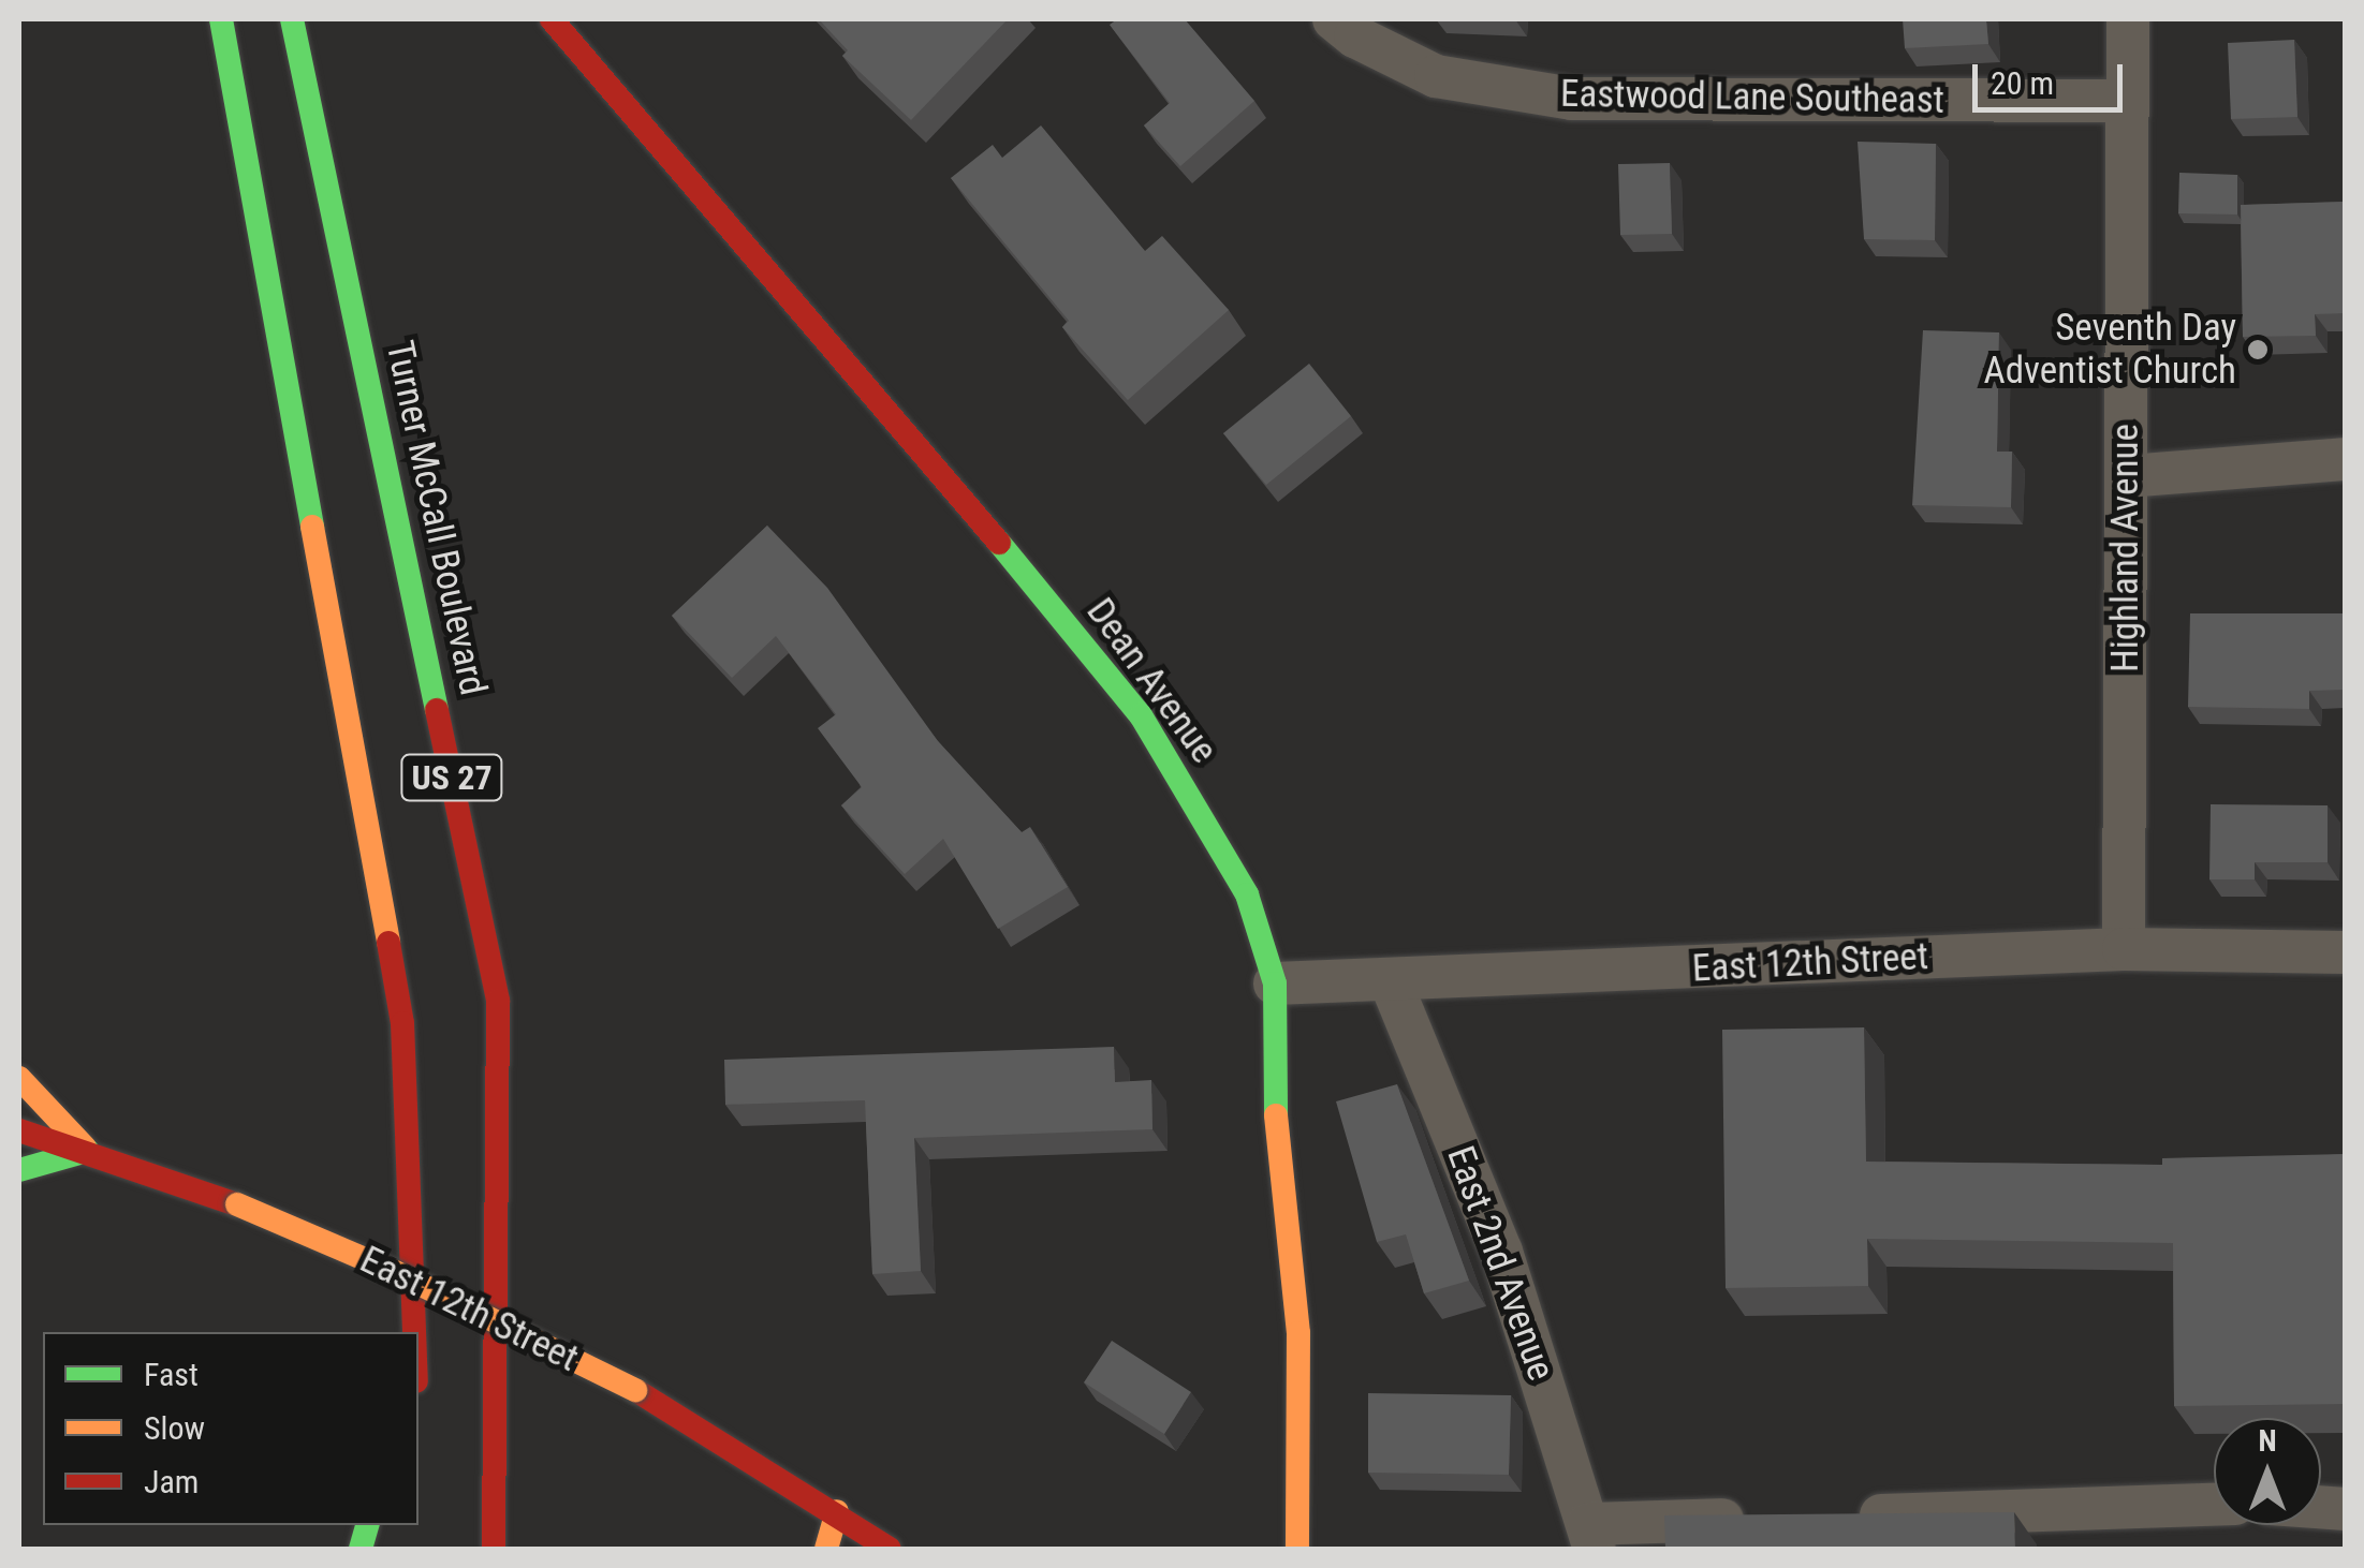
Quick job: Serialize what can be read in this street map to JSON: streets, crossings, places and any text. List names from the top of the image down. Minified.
{"streets":{"main road":["Turner McCall Boulevard","Dean Avenue","US 27","East 12th Street"],"street":["Eastwood Lane Southeast","Highland Avenue","East 2nd Avenue"]},"crossings":[["Eastwood Lane Southeast","Highland Avenue"],["Highland Avenue","East 12th Street"],["Dean Avenue","East 12th Street"],["East 12th Street","East 2nd Avenue"]],"places":["Seventh Day Adventist Church"],"legend":["Fast","Slow","Jam"],"scale_bar":"20 m","north":"top"}
